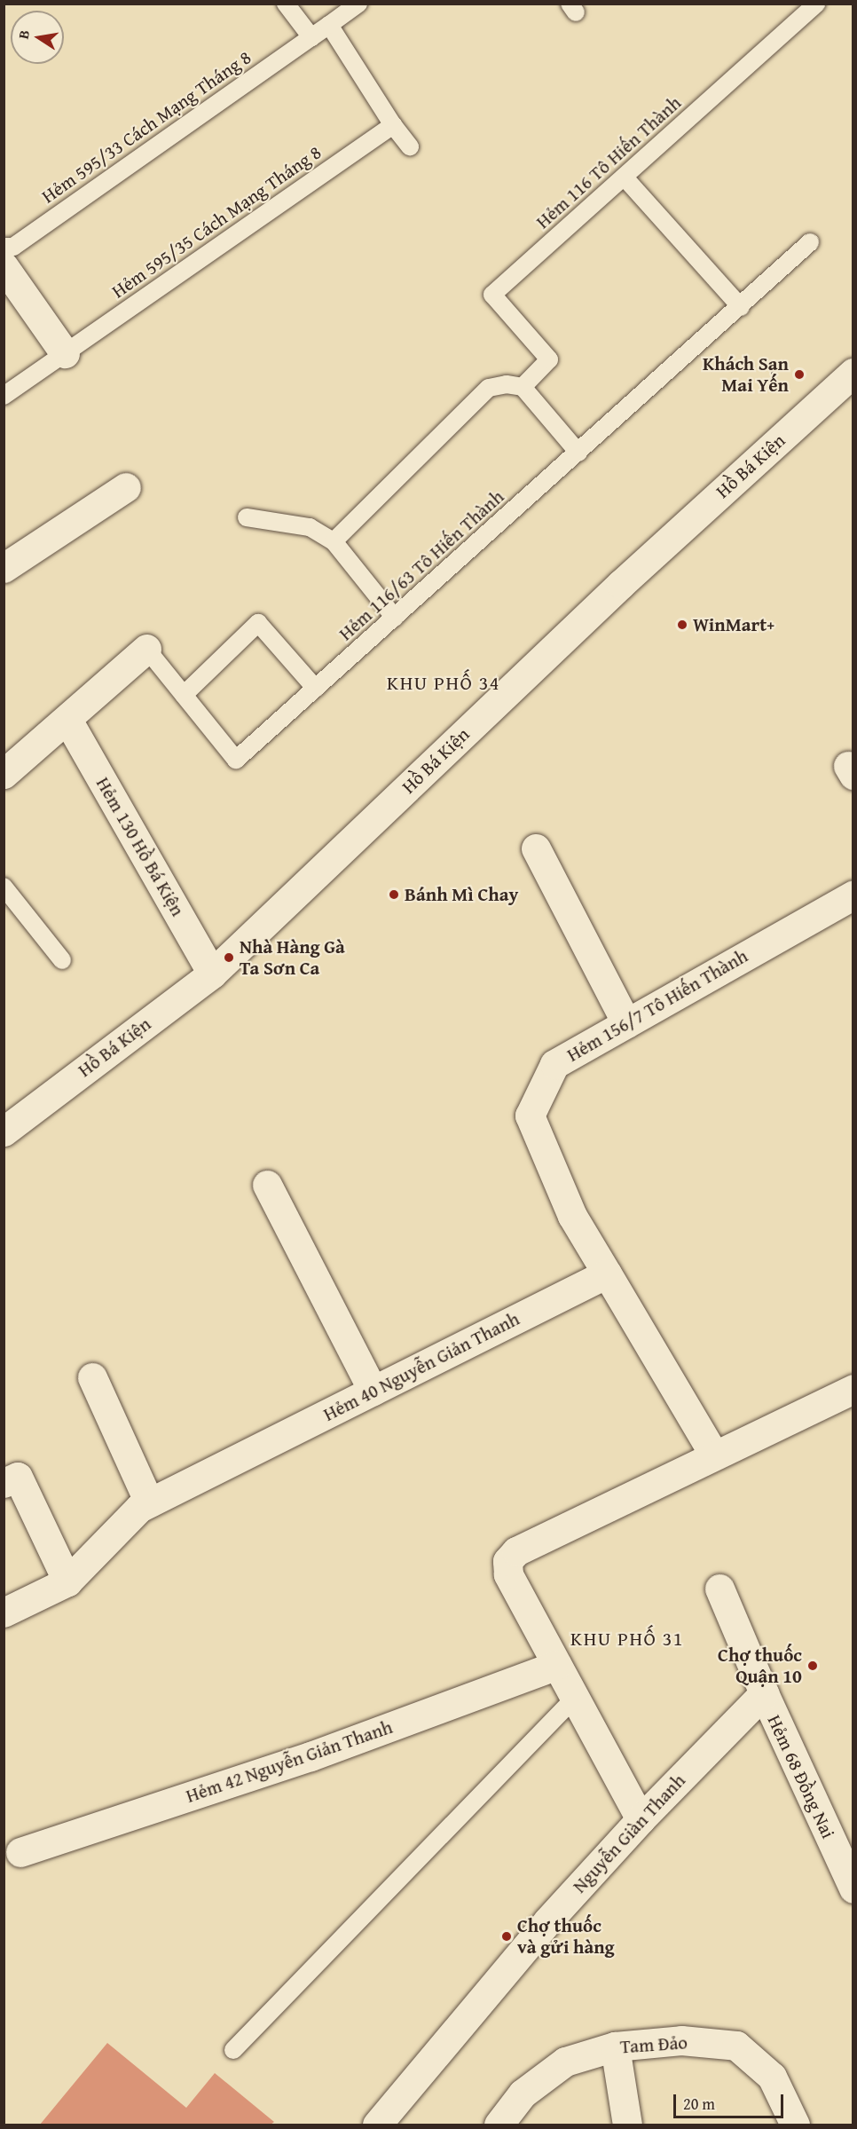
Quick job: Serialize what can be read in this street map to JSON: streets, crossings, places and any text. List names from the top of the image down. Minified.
{"streets":{"street":["Hồ Bá Kiện","Hẻm 130 Hồ Bá Kiện","Hẻm 156/7 Tô Hiến Thành","Hẻm 40 Nguyễn Giản Thanh","Hẻm 42 Nguyễn Giản Thanh","Hẻm 68 Đồng Nai","Nguyễn Giàn Thanh","Tam Đảo"],"lane":["Hẻm 595/33 Cách Mạng Tháng 8","Hẻm 116 Tô Hiến Thành","Hẻm 595/35 Cách Mạng Tháng 8","Hẻm 116/63 Tô Hiến Thành"]},"crossings":[["Hồ Bá Kiện","Hẻm 130 Hồ Bá Kiện"],["Hẻm 156/7 Tô Hiến Thành","Hẻm 40 Nguyễn Giản Thanh"],["Hẻm 68 Đồng Nai","Nguyễn Giàn Thanh"]],"districts":["KHU PHỐ 34","KHU PHỐ 31"],"places":["Khách Sạn Mai Yến","WinMart+","Bánh Mì Chay","Nhà Hàng Gà Ta Sơn Ca","Chợ thuốc Quận 10","Chợ thuốc và gửi hàng"],"scale_bar":"20 m","north":"left"}
